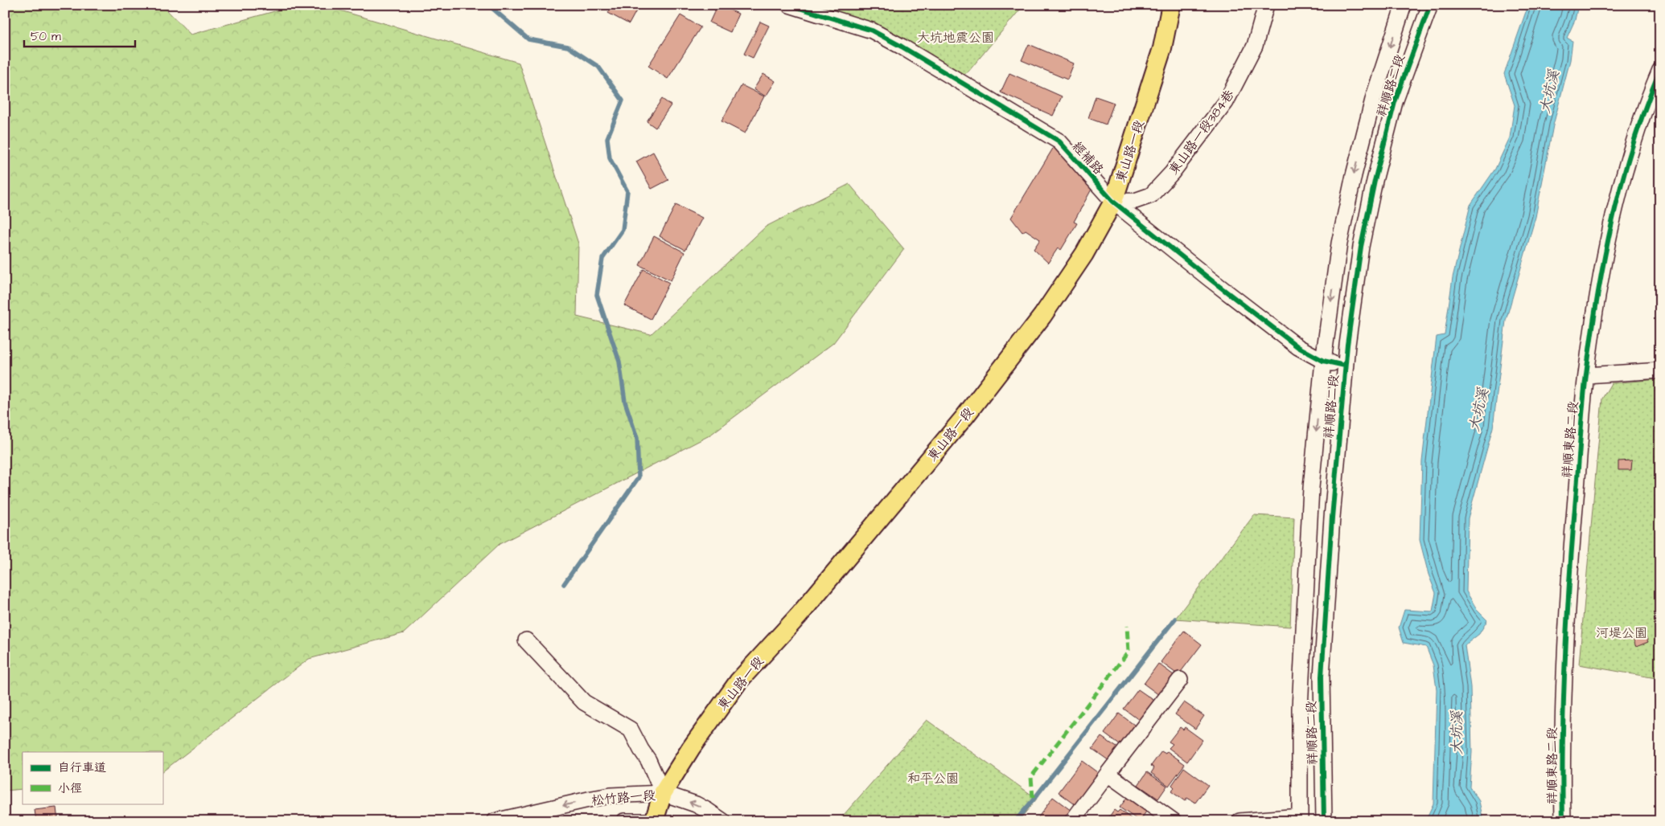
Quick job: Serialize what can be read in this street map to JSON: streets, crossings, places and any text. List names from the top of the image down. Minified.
{"streets":{"main road":["東山路一段"],"street":["祥順路二段","東山路一段384巷","經補路","祥順東路二段","松竹路一段"]},"crossings":[["祥順路二段","經補路"],["東山路一段384巷","東山路一段"],["東山路一段384巷","經補路"],["東山路一段","經補路"],["東山路一段","松竹路一段"]],"one_way":["松竹路一段"],"water":["大坑溪"],"parks":["大坑地震公園","河堤公園","和平公園"],"legend":["自行車道","小徑"],"scale_bar":"50 m"}
